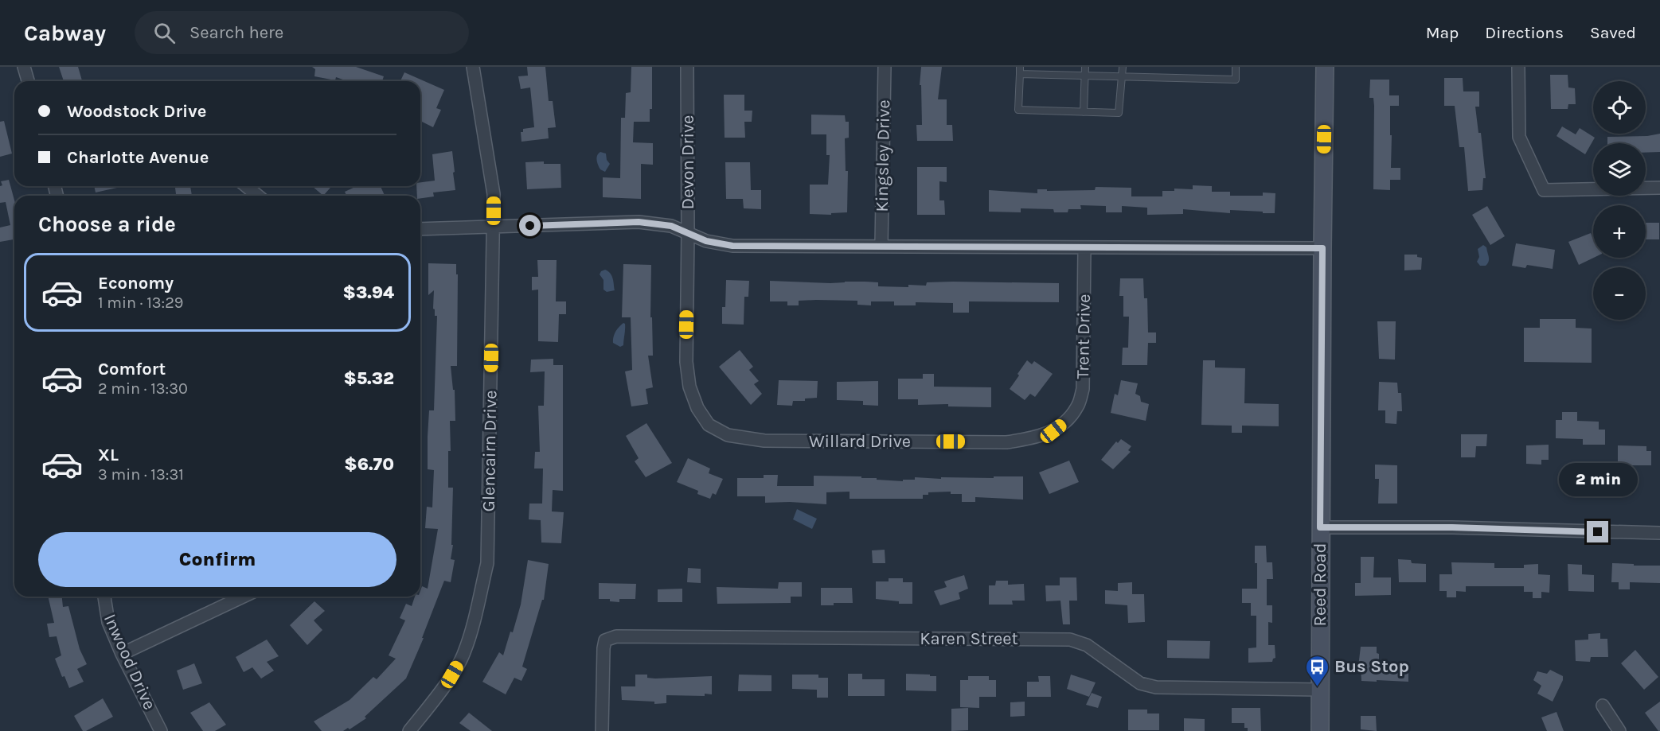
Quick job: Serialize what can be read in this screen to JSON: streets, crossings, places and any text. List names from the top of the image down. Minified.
{"streets":{"main road":["Reed Road"],"street":["Kingsley Drive","Devon Drive","Trent Drive","Willard Drive","Glencairn Drive","Karen Street","Inwood Drive"]},"crossings":[["Devon Drive","Willard Drive"],["Trent Drive","Willard Drive"],["Reed Road","Karen Street"]],"places":{"bus stop":["Bus Stop"]},"page":{"header":"Cabway","search":"Search here","nav":["Map","Directions","Saved"],"map_buttons":["+","−"],"banner":["Woodstock Drive","Charlotte Avenue"],"heading":"Choose a ride","list":[{"name":"Economy","note":"1 min · 13:29","value":"$3.94"},{"name":"Comfort","note":"2 min · 13:30","value":"$5.32"},{"name":"XL","note":"3 min · 13:31","value":"$6.70"}],"bubble":"2 min","buttons":"Confirm"}}
